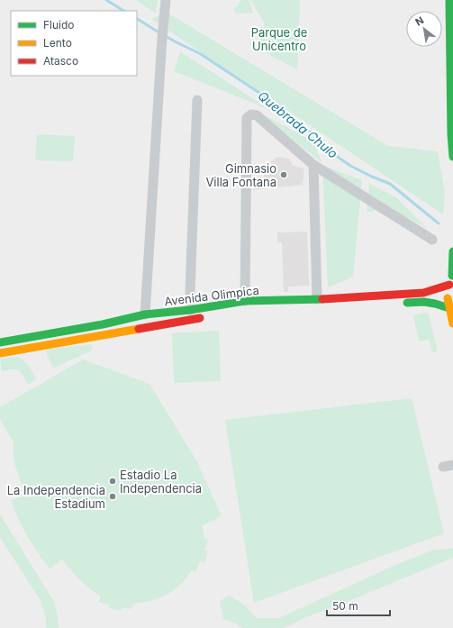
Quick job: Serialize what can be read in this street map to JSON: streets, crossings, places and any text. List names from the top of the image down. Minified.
{"streets":{"main road":["Avenida Olimpica"]},"water":["Quebrada Chulo"],"parks":["Parque de Unicentro"],"places":["Gimnasio Villa Fontana","Estadio La Independencia","La Independencia Estadium"],"legend":["Fluido","Lento","Atasco"],"scale_bar":"50 m","north":"top left"}
